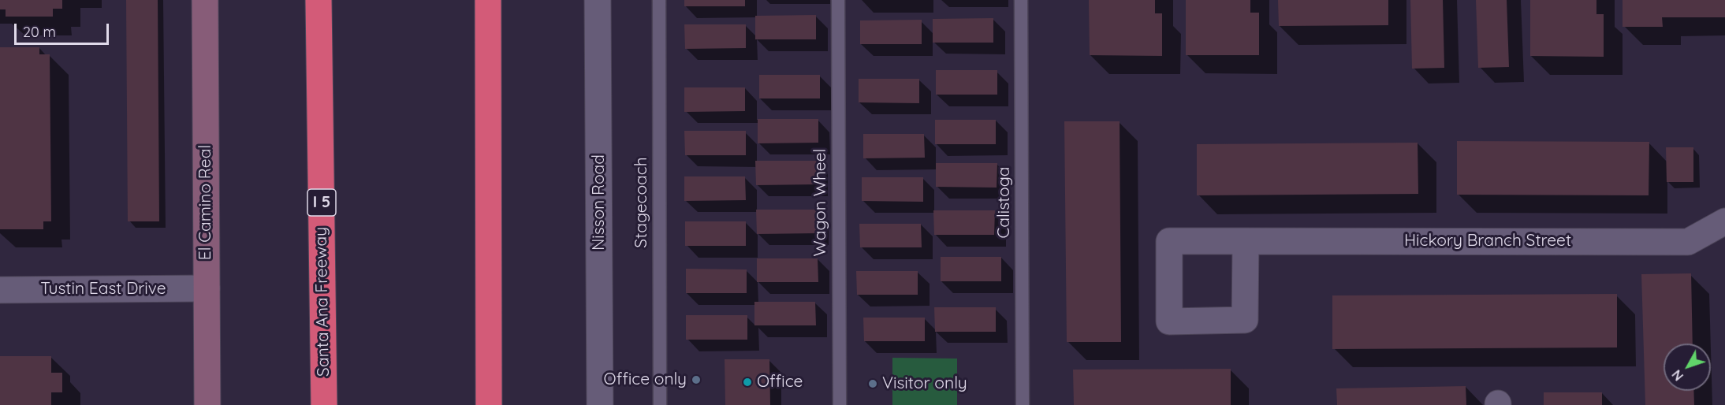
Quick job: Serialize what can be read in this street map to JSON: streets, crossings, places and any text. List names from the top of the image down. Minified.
{"streets":{"highway":["I 5","Santa Ana Freeway"],"main road":["El Camino Real"],"street":["Nisson Road","Hickory Branch Street","Tustin East Drive"],"lane":["Stagecoach","Wagon Wheel","Calistoga"]},"crossings":[["El Camino Real","Tustin East Drive"]],"places":["Office only","Office","Visitor only"],"scale_bar":"20 m","north":"bottom left"}
